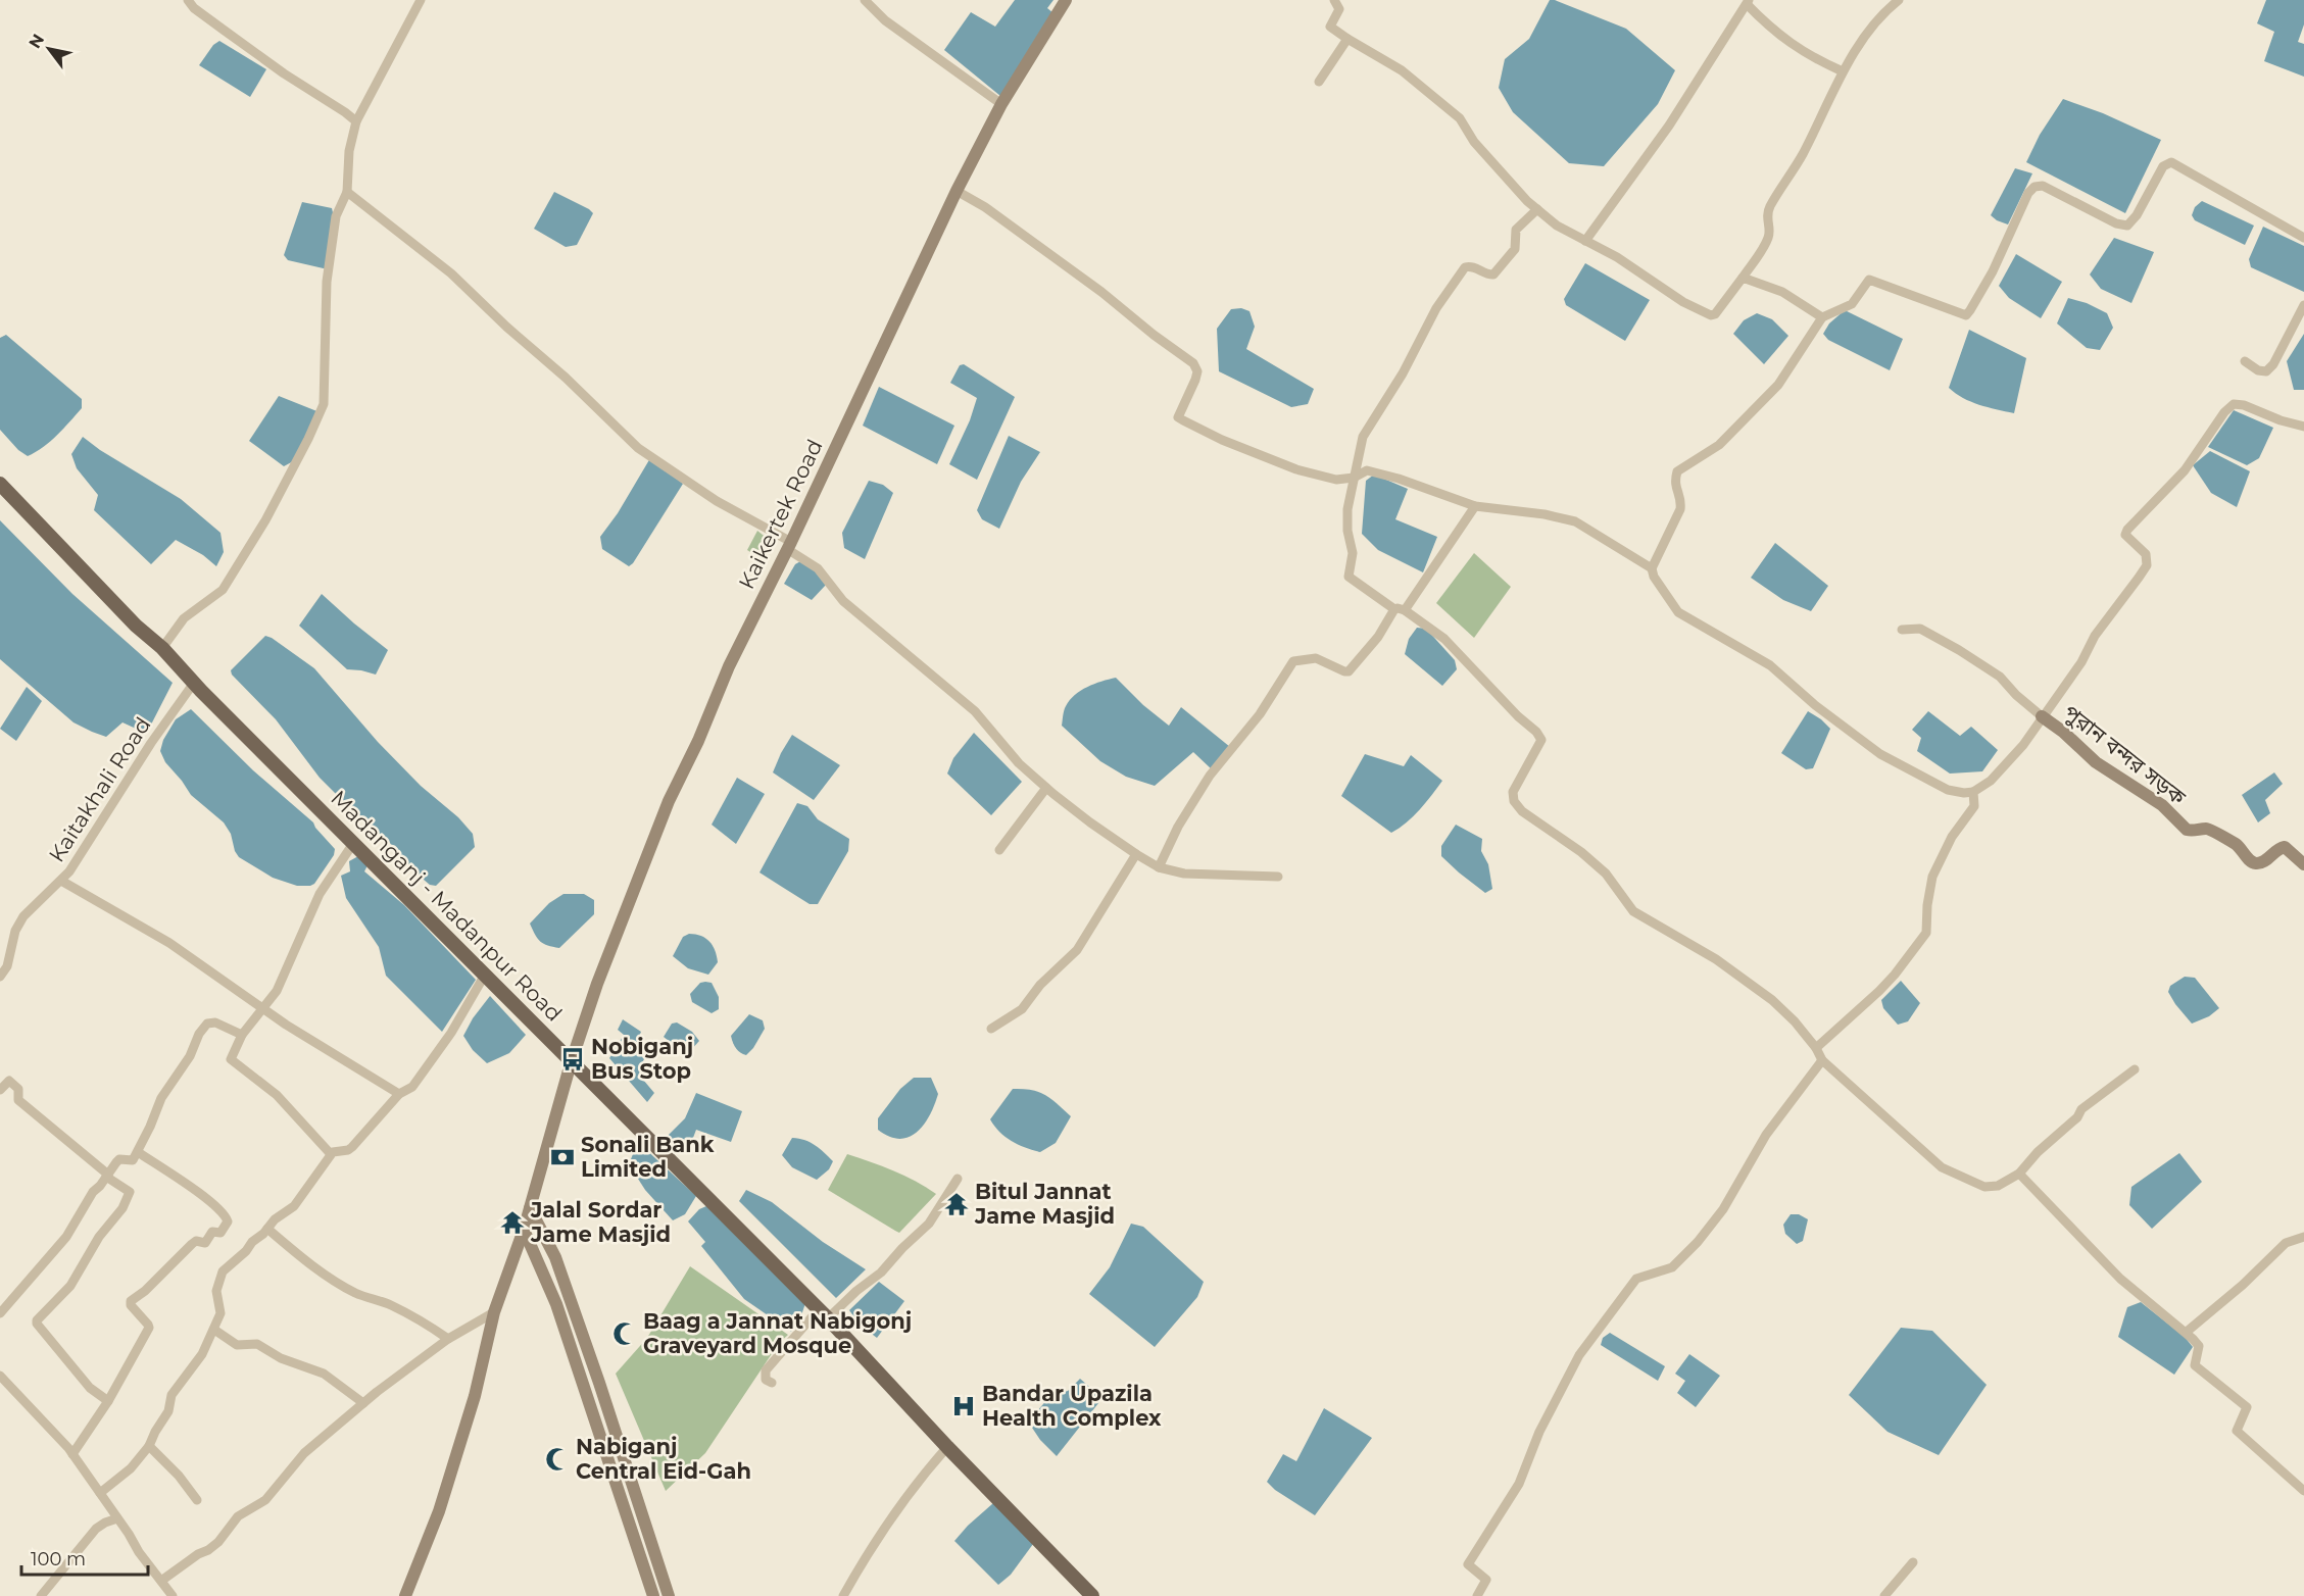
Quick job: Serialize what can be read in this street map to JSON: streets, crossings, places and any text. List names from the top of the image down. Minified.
{"streets":{"main road":["Kaikertek Road","পুরান বন্দর সড়ক","Madanganj - Madanpur Road"],"street":["Kaitakhali Road"]},"crossings":[["Kaikertek Road","Madanganj - Madanpur Road"],["Kaitakhali Road","Madanganj - Madanpur Road"]],"places":{"bus stop":["Nobiganj Bus Stop"],"bank":["Sonali Bank Limited"],"temple":["Bitul Jannat Jame Masjid","Jalal Sordar Jame Masjid"],"mosque":["Baag a Jannat Nabigonj Graveyard Mosque","Nabiganj Central Eid-Gah"],"hospital":["Bandar Upazila Health Complex"]},"scale_bar":"100 m","north":"top left"}
